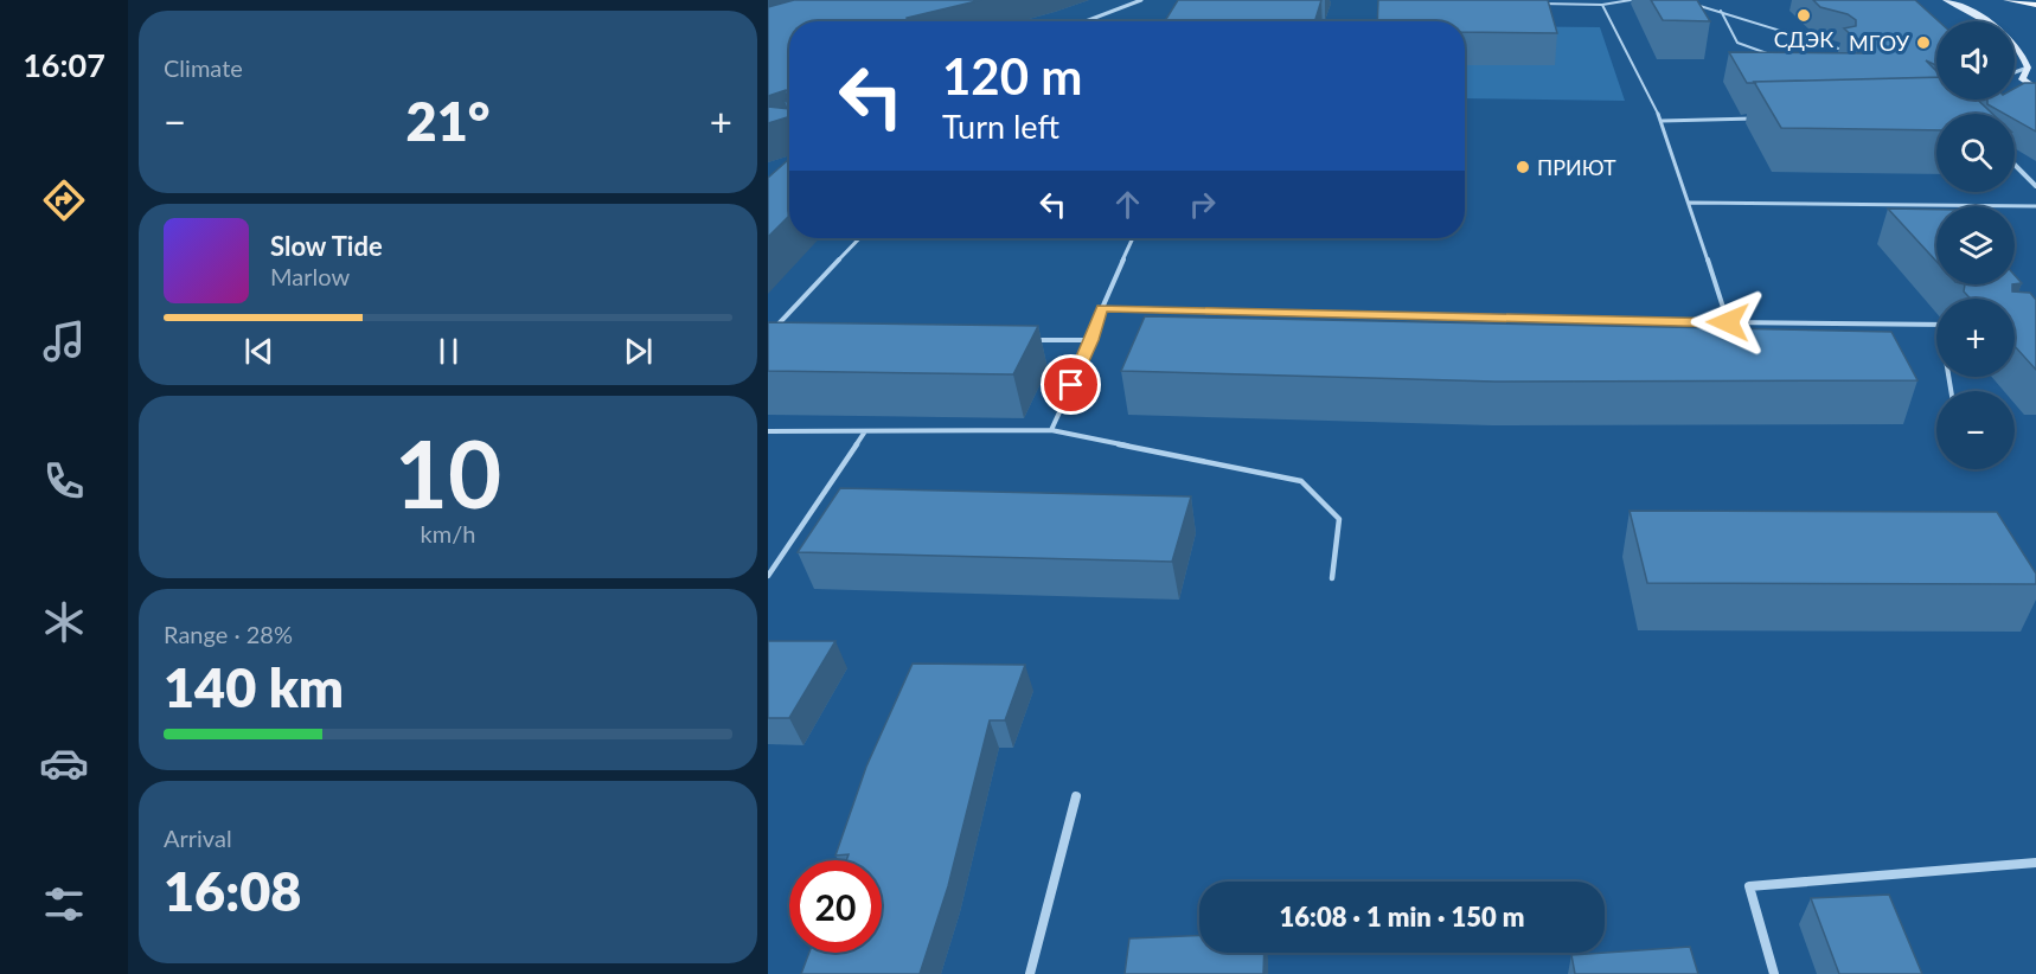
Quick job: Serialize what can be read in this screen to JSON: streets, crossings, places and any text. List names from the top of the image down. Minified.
{"places":["СДЭК","МГОУ","ПРИЮТ"],"page":{"tabs":"16:07","tile":["Climate",["10","km/h"],["Range · 28%","140 km"],["Arrival","16:08"]],"map_buttons":["+","−"],"turn":["120 m","Turn left"],"heat":["−","21°","+"],"song":["Slow Tide","Marlow"],"limit":"20","trip":"16:08 · 1 min · 150 m"}}
